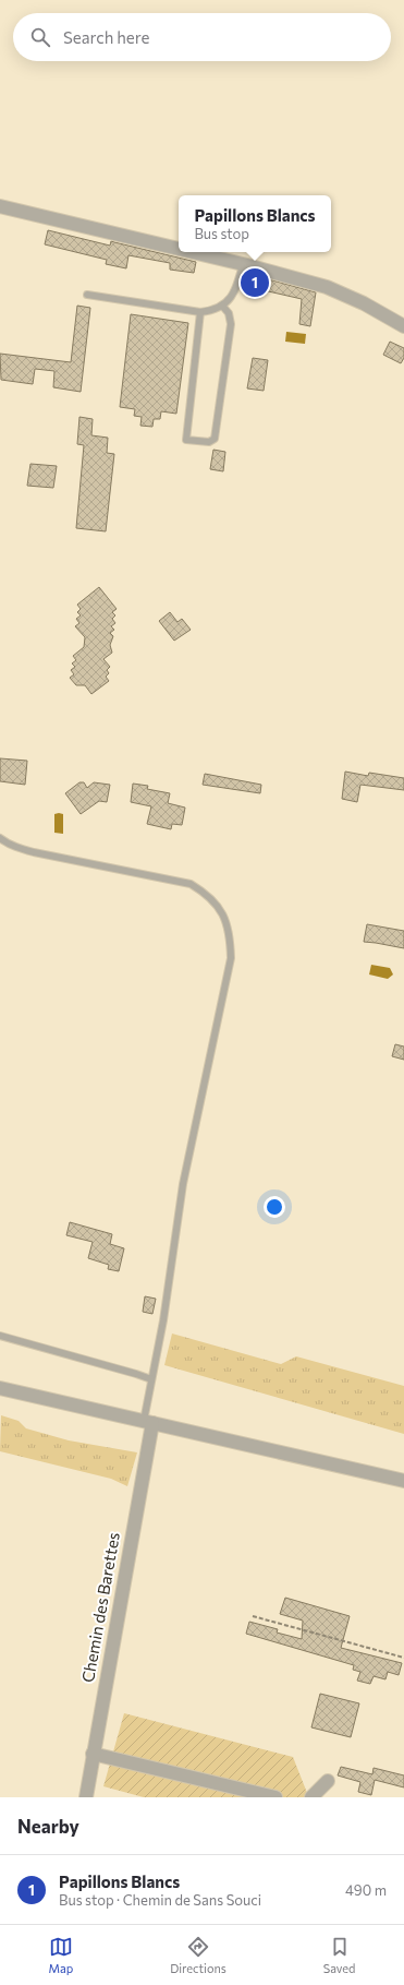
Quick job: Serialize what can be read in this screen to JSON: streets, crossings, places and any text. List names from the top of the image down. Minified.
{"streets":{"street":["Chemin des Barettes"]},"page":{"search":"Search here","popup":["Papillons Blancs","Bus stop"],"pins":"1","heading":"Nearby","list":[{"mark":"1","name":"Papillons Blancs","note":"Bus stop · Chemin de Sans Souci","value":"490 m"}],"nav":["Map","Directions","Saved"]}}
